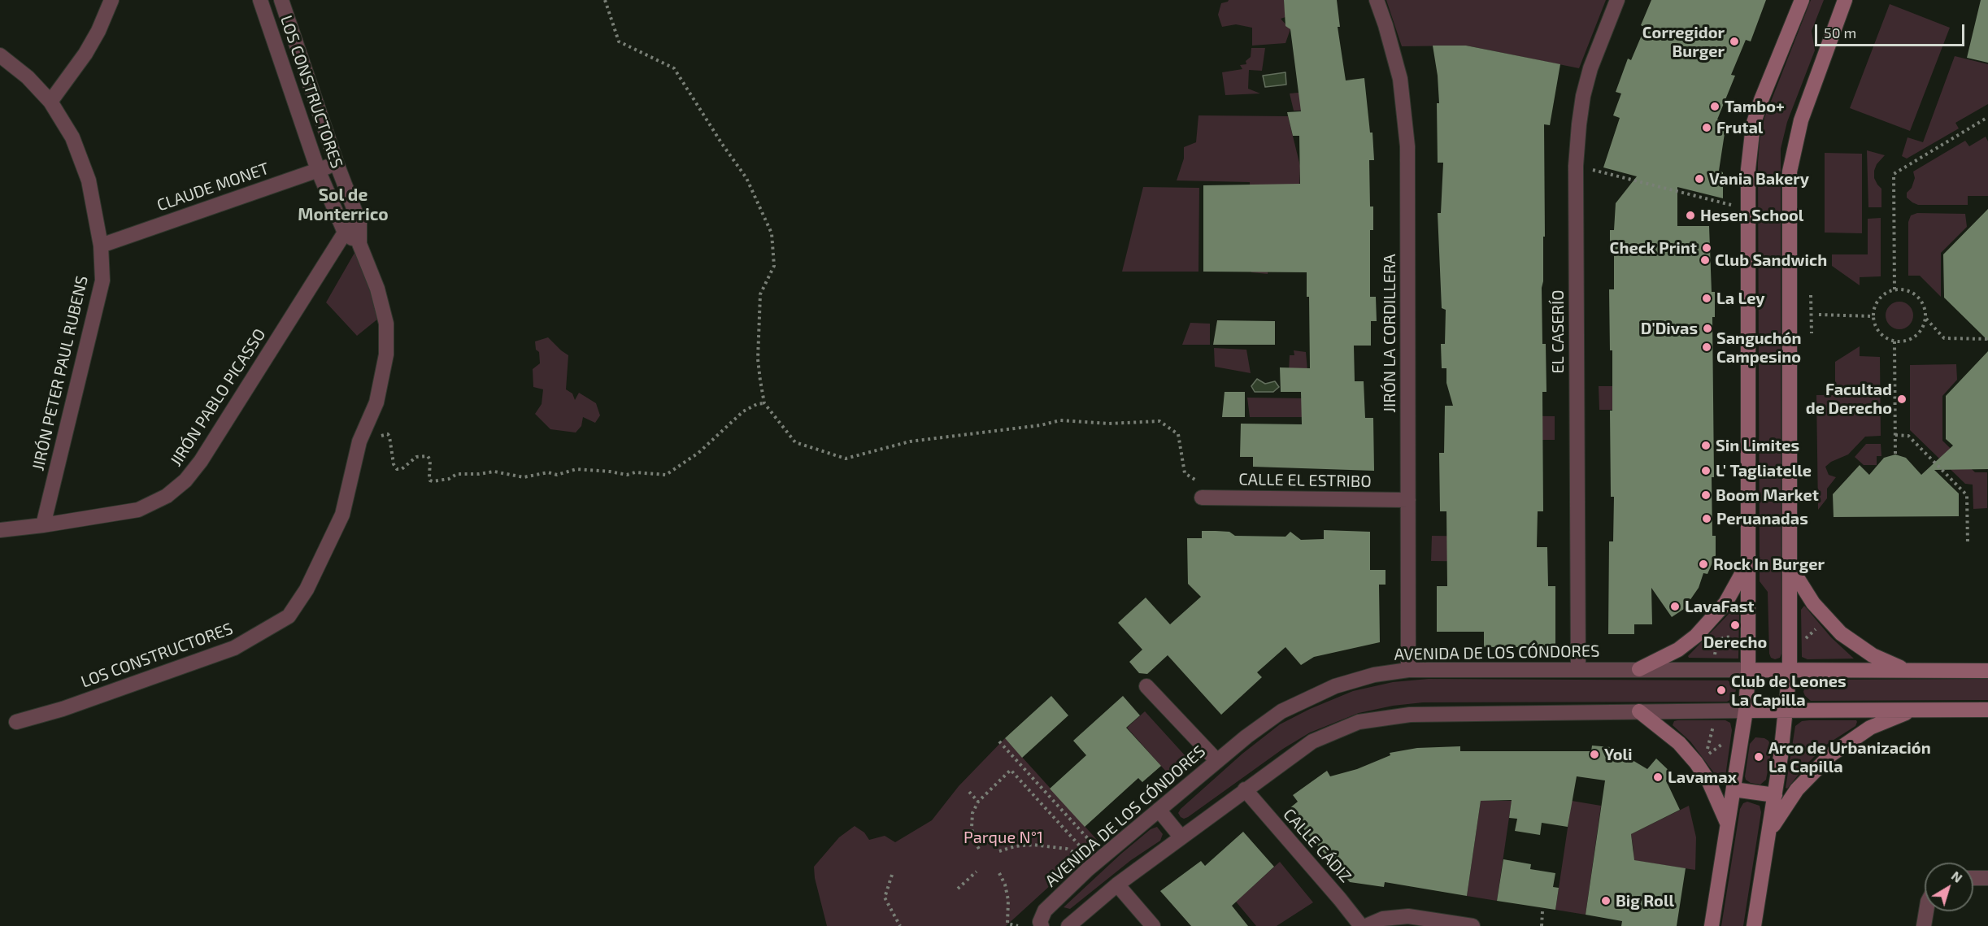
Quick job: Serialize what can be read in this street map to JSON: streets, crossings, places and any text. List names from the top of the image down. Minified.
{"streets":{"main road":["AVENIDA DE LOS CÓNDORES"],"street":["LOS CONSTRUCTORES","CLAUDE MONET","EL CASERÍO","JIRÓN LA CORDILLERA","JIRÓN PETER PAUL RUBENS","JIRÓN PABLO PICASSO","CALLE EL ESTRIBO","CALLE CÁDIZ"]},"crossings":[["LOS CONSTRUCTORES","CLAUDE MONET"],["LOS CONSTRUCTORES","JIRÓN PABLO PICASSO"],["CLAUDE MONET","JIRÓN PETER PAUL RUBENS"],["EL CASERÍO","AVENIDA DE LOS CÓNDORES"],["JIRÓN LA CORDILLERA","CALLE EL ESTRIBO"],["JIRÓN LA CORDILLERA","AVENIDA DE LOS CÓNDORES"],["JIRÓN PETER PAUL RUBENS","JIRÓN PABLO PICASSO"]],"districts":["Sol de Monterrico"],"parks":["Parque N°1"],"places":["Corregidor Burger","Tambo+","Frutal","Vania Bakery","Hesen School","Check Print","Club Sandwich","La Ley","D'Divas","Sanguchón Campesino","Facultad de Derecho","Sin Limites","L' Tagliatelle","Boom Market","Peruanadas","Rock In Burger","LavaFast","Derecho","Club de Leones La Capilla","Yoli","Arco de Urbanización La Capilla","Lavamax","Big Roll"],"scale_bar":"50 m","north":"top right"}
